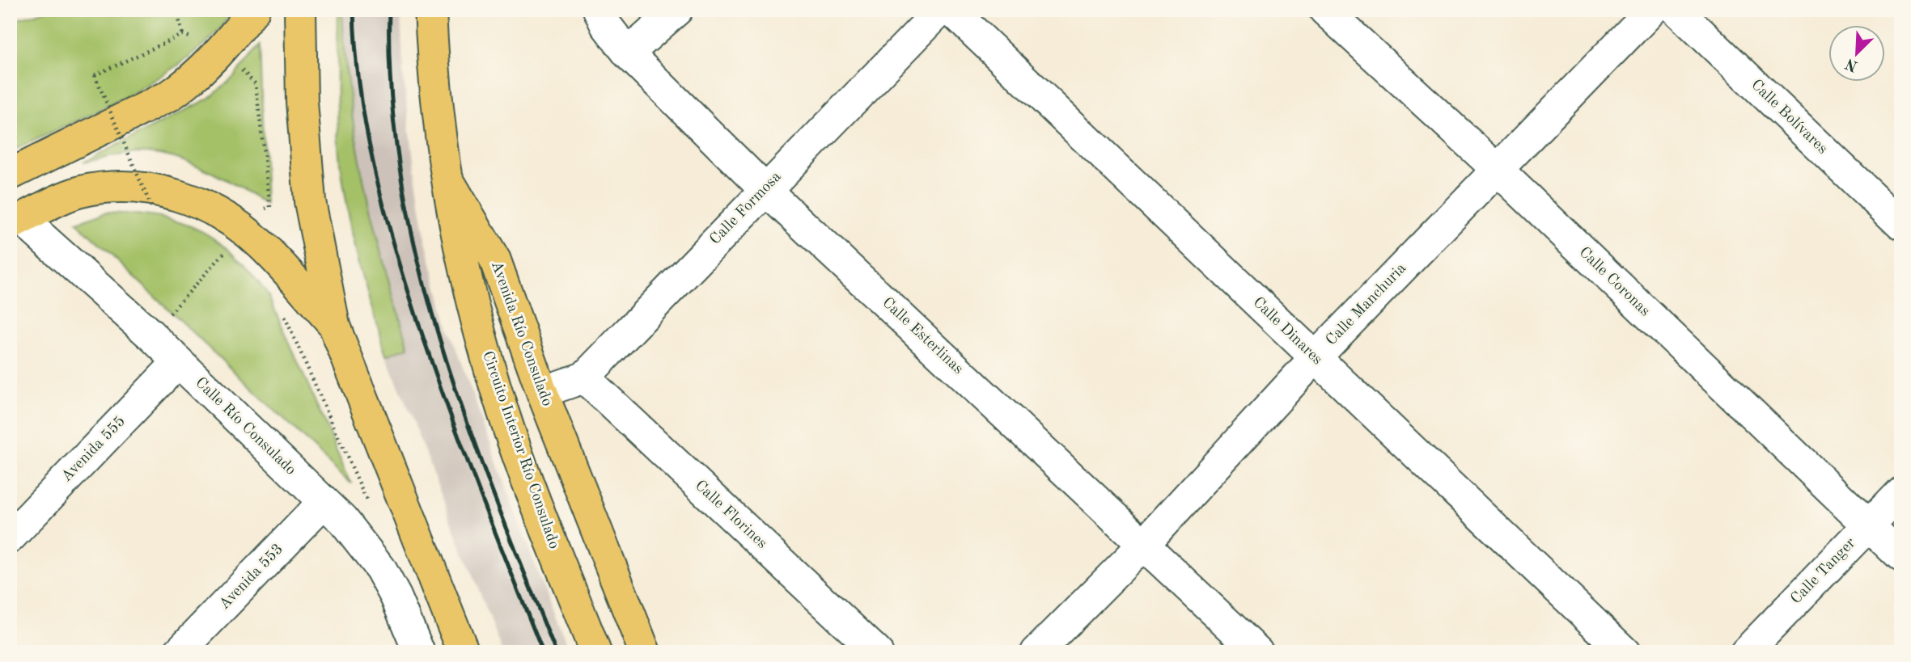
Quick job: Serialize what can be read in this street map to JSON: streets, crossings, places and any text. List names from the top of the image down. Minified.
{"streets":{"main road":["Avenida Río Consulado","Circuito Interior Río Consulado"],"street":["Calle Bolívares","Calle Formosa","Calle Coronas","Calle Manchuria","Calle Dinares","Calle Esterlinas","Calle Río Consulado","Avenida 555","Calle Florines","Calle Tanger","Avenida 553"]},"crossings":[["Calle Formosa","Avenida Río Consulado"],["Calle Formosa","Calle Esterlinas"],["Calle Formosa","Calle Florines"],["Calle Coronas","Calle Manchuria"],["Calle Coronas","Calle Tanger"],["Calle Manchuria","Calle Dinares"],["Calle Manchuria","Calle Esterlinas"],["Avenida Río Consulado","Circuito Interior Río Consulado"],["Calle Río Consulado","Avenida 555"],["Calle Río Consulado","Avenida 553"]],"north":"bottom left"}
